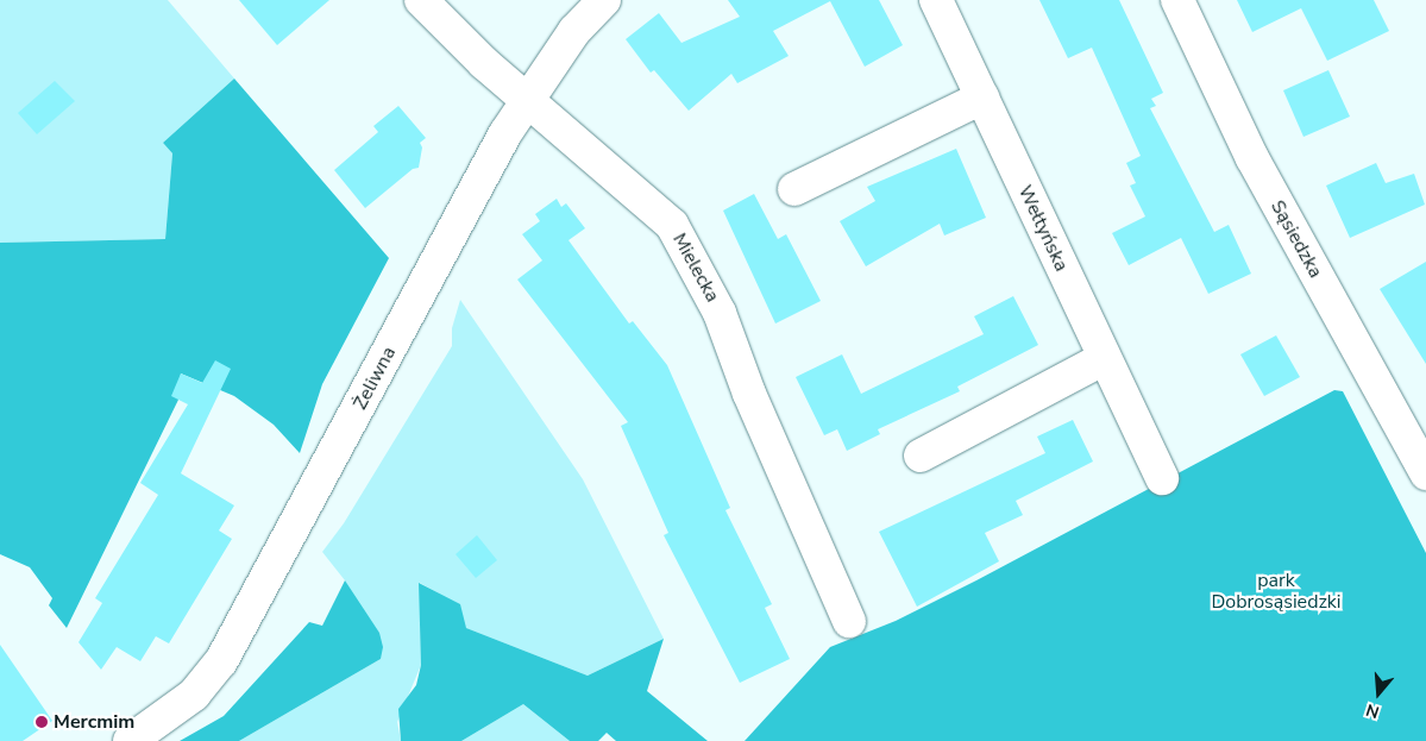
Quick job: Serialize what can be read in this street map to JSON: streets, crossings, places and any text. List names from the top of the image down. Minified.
{"streets":{"street":["Wełtyńska","Sąsiedzka","Mielecka","Żeliwna"]},"crossings":[["Mielecka","Żeliwna"]],"parks":["park Dobrosąsiedzki"],"places":["Mercmim"],"north":"bottom"}
